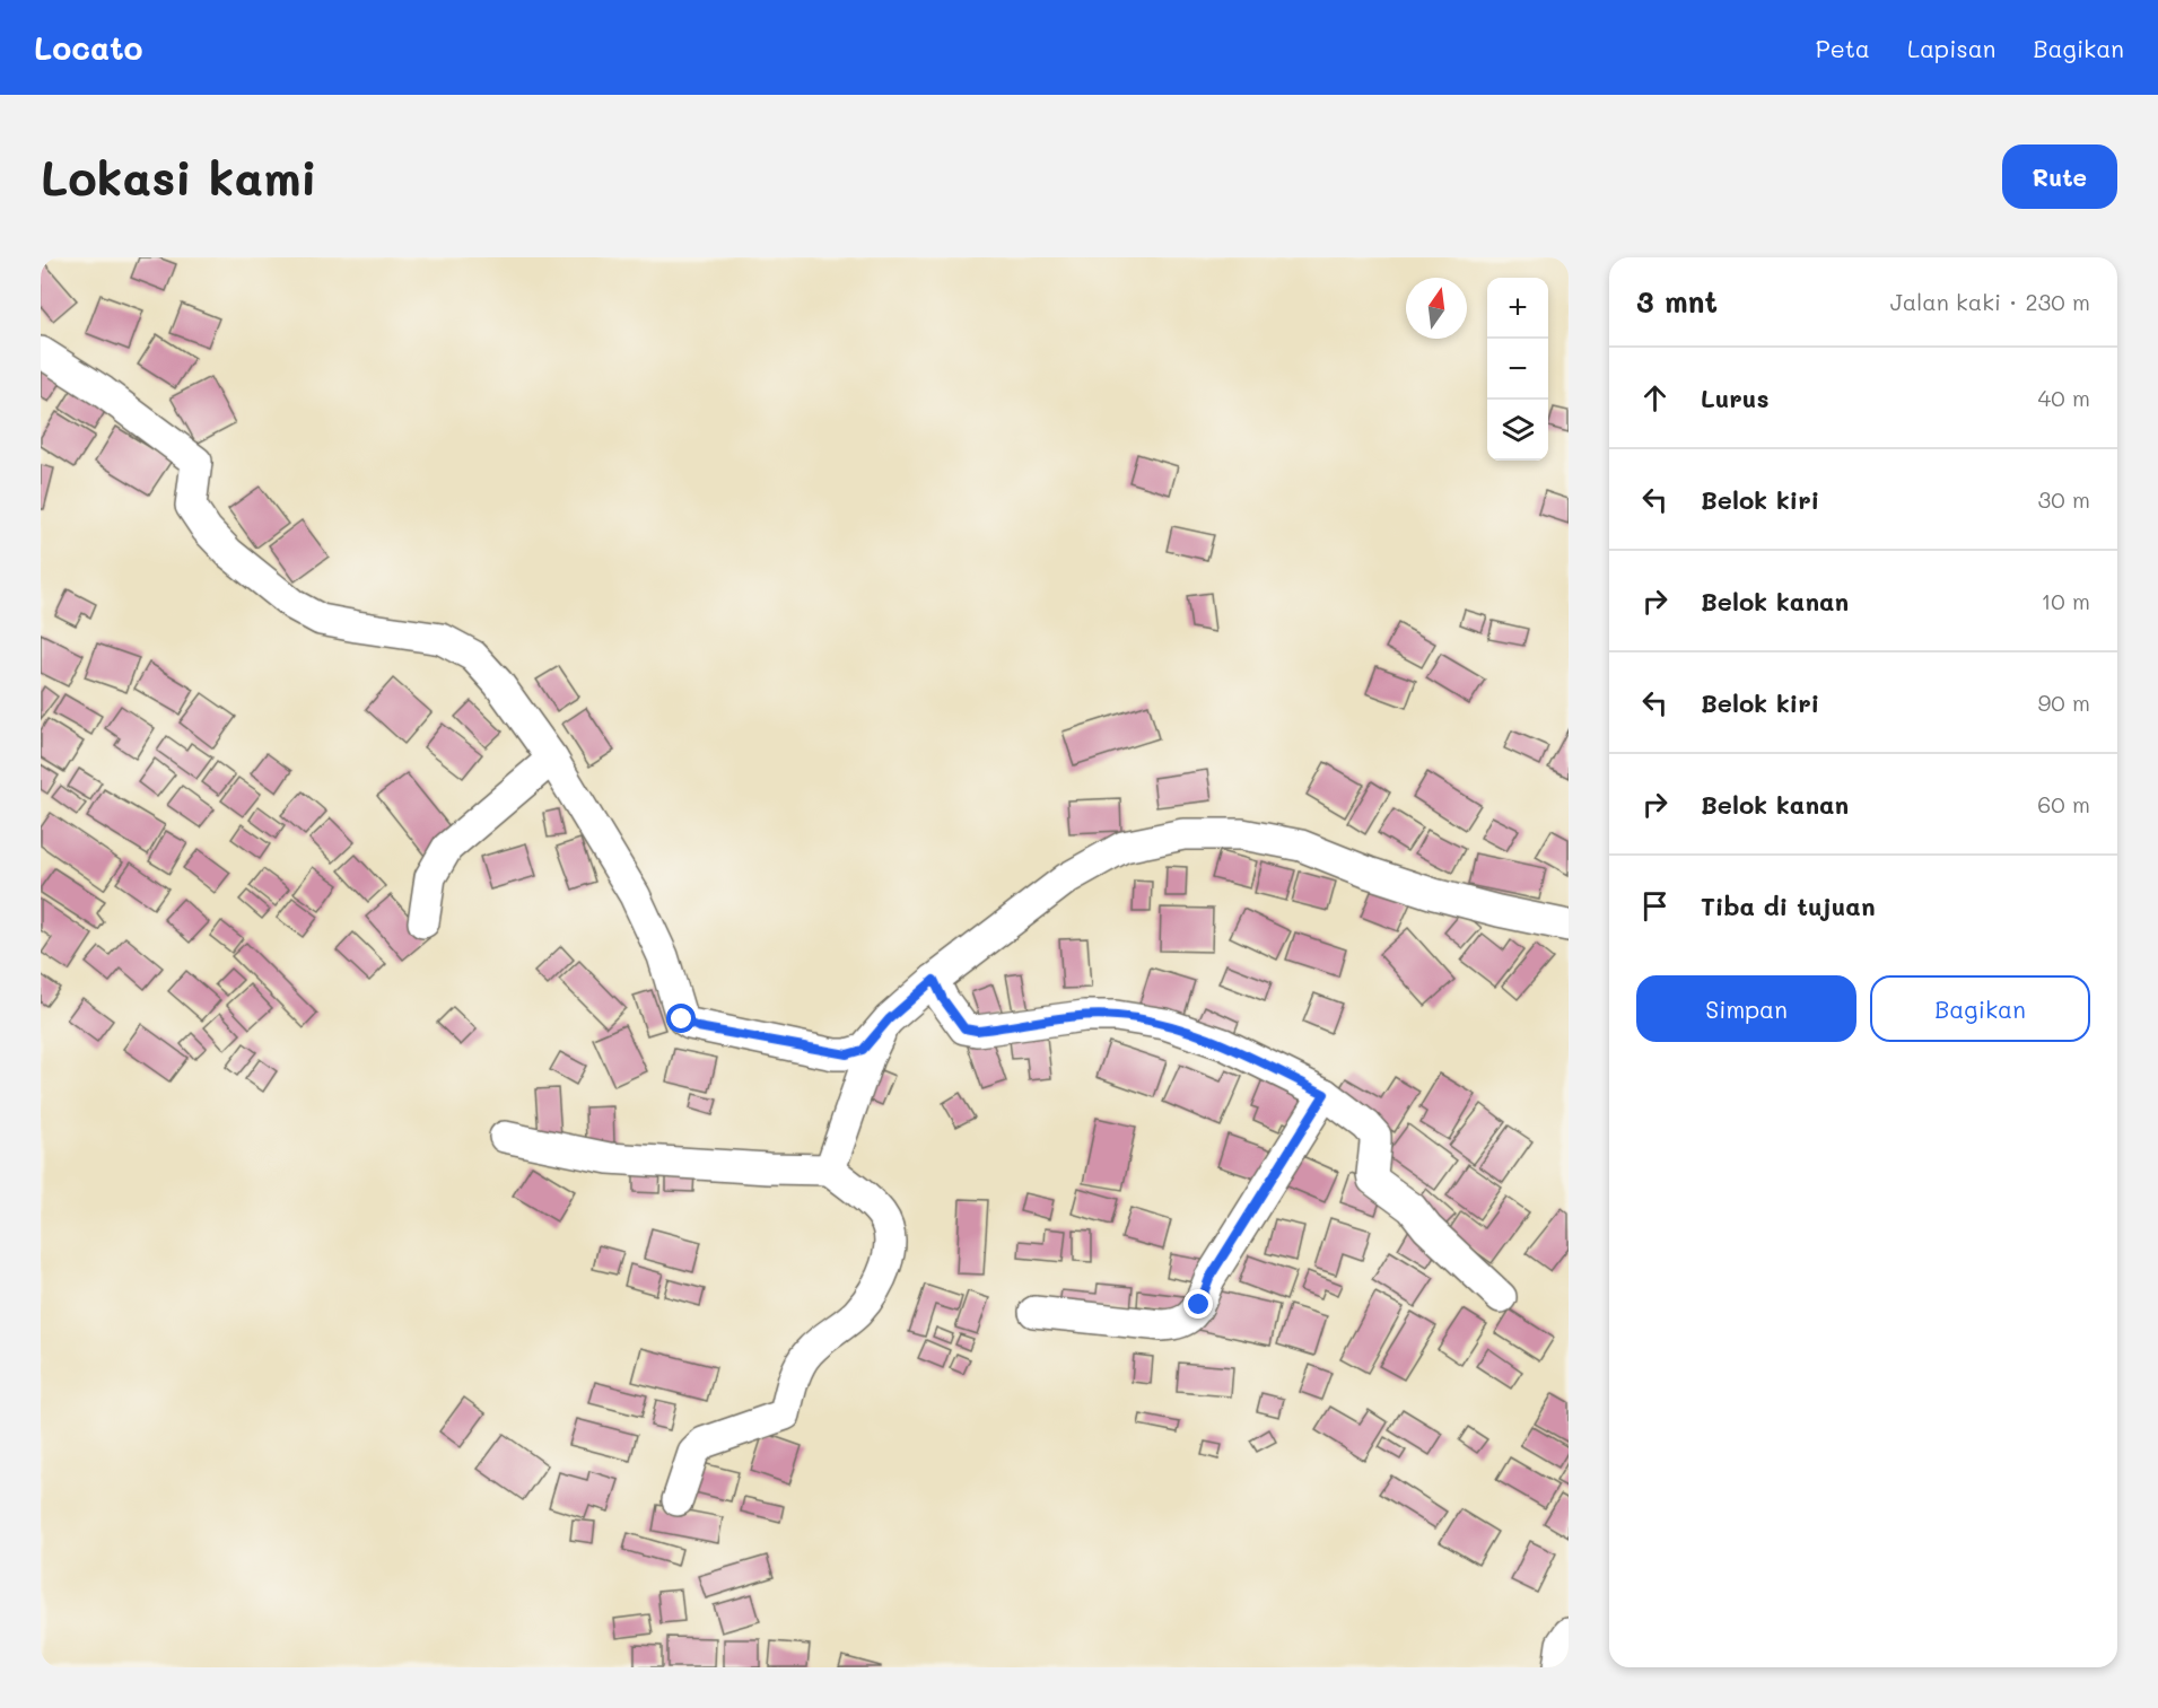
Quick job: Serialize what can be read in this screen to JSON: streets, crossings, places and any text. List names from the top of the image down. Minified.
{"north":"top","page":{"header":"Locato","nav":["Peta","Lapisan","Bagikan"],"buttons":["Rute",["Simpan","Bagikan"]],"title":"Lokasi kami","heading":["3 mnt","Jalan kaki · 230 m"],"map_buttons":["+","−"],"list":[["Lurus","40 m"],["Belok kiri","30 m"],["Belok kanan","10 m"],["Belok kiri","90 m"],["Belok kanan","60 m"],"Tiba di tujuan"]}}
